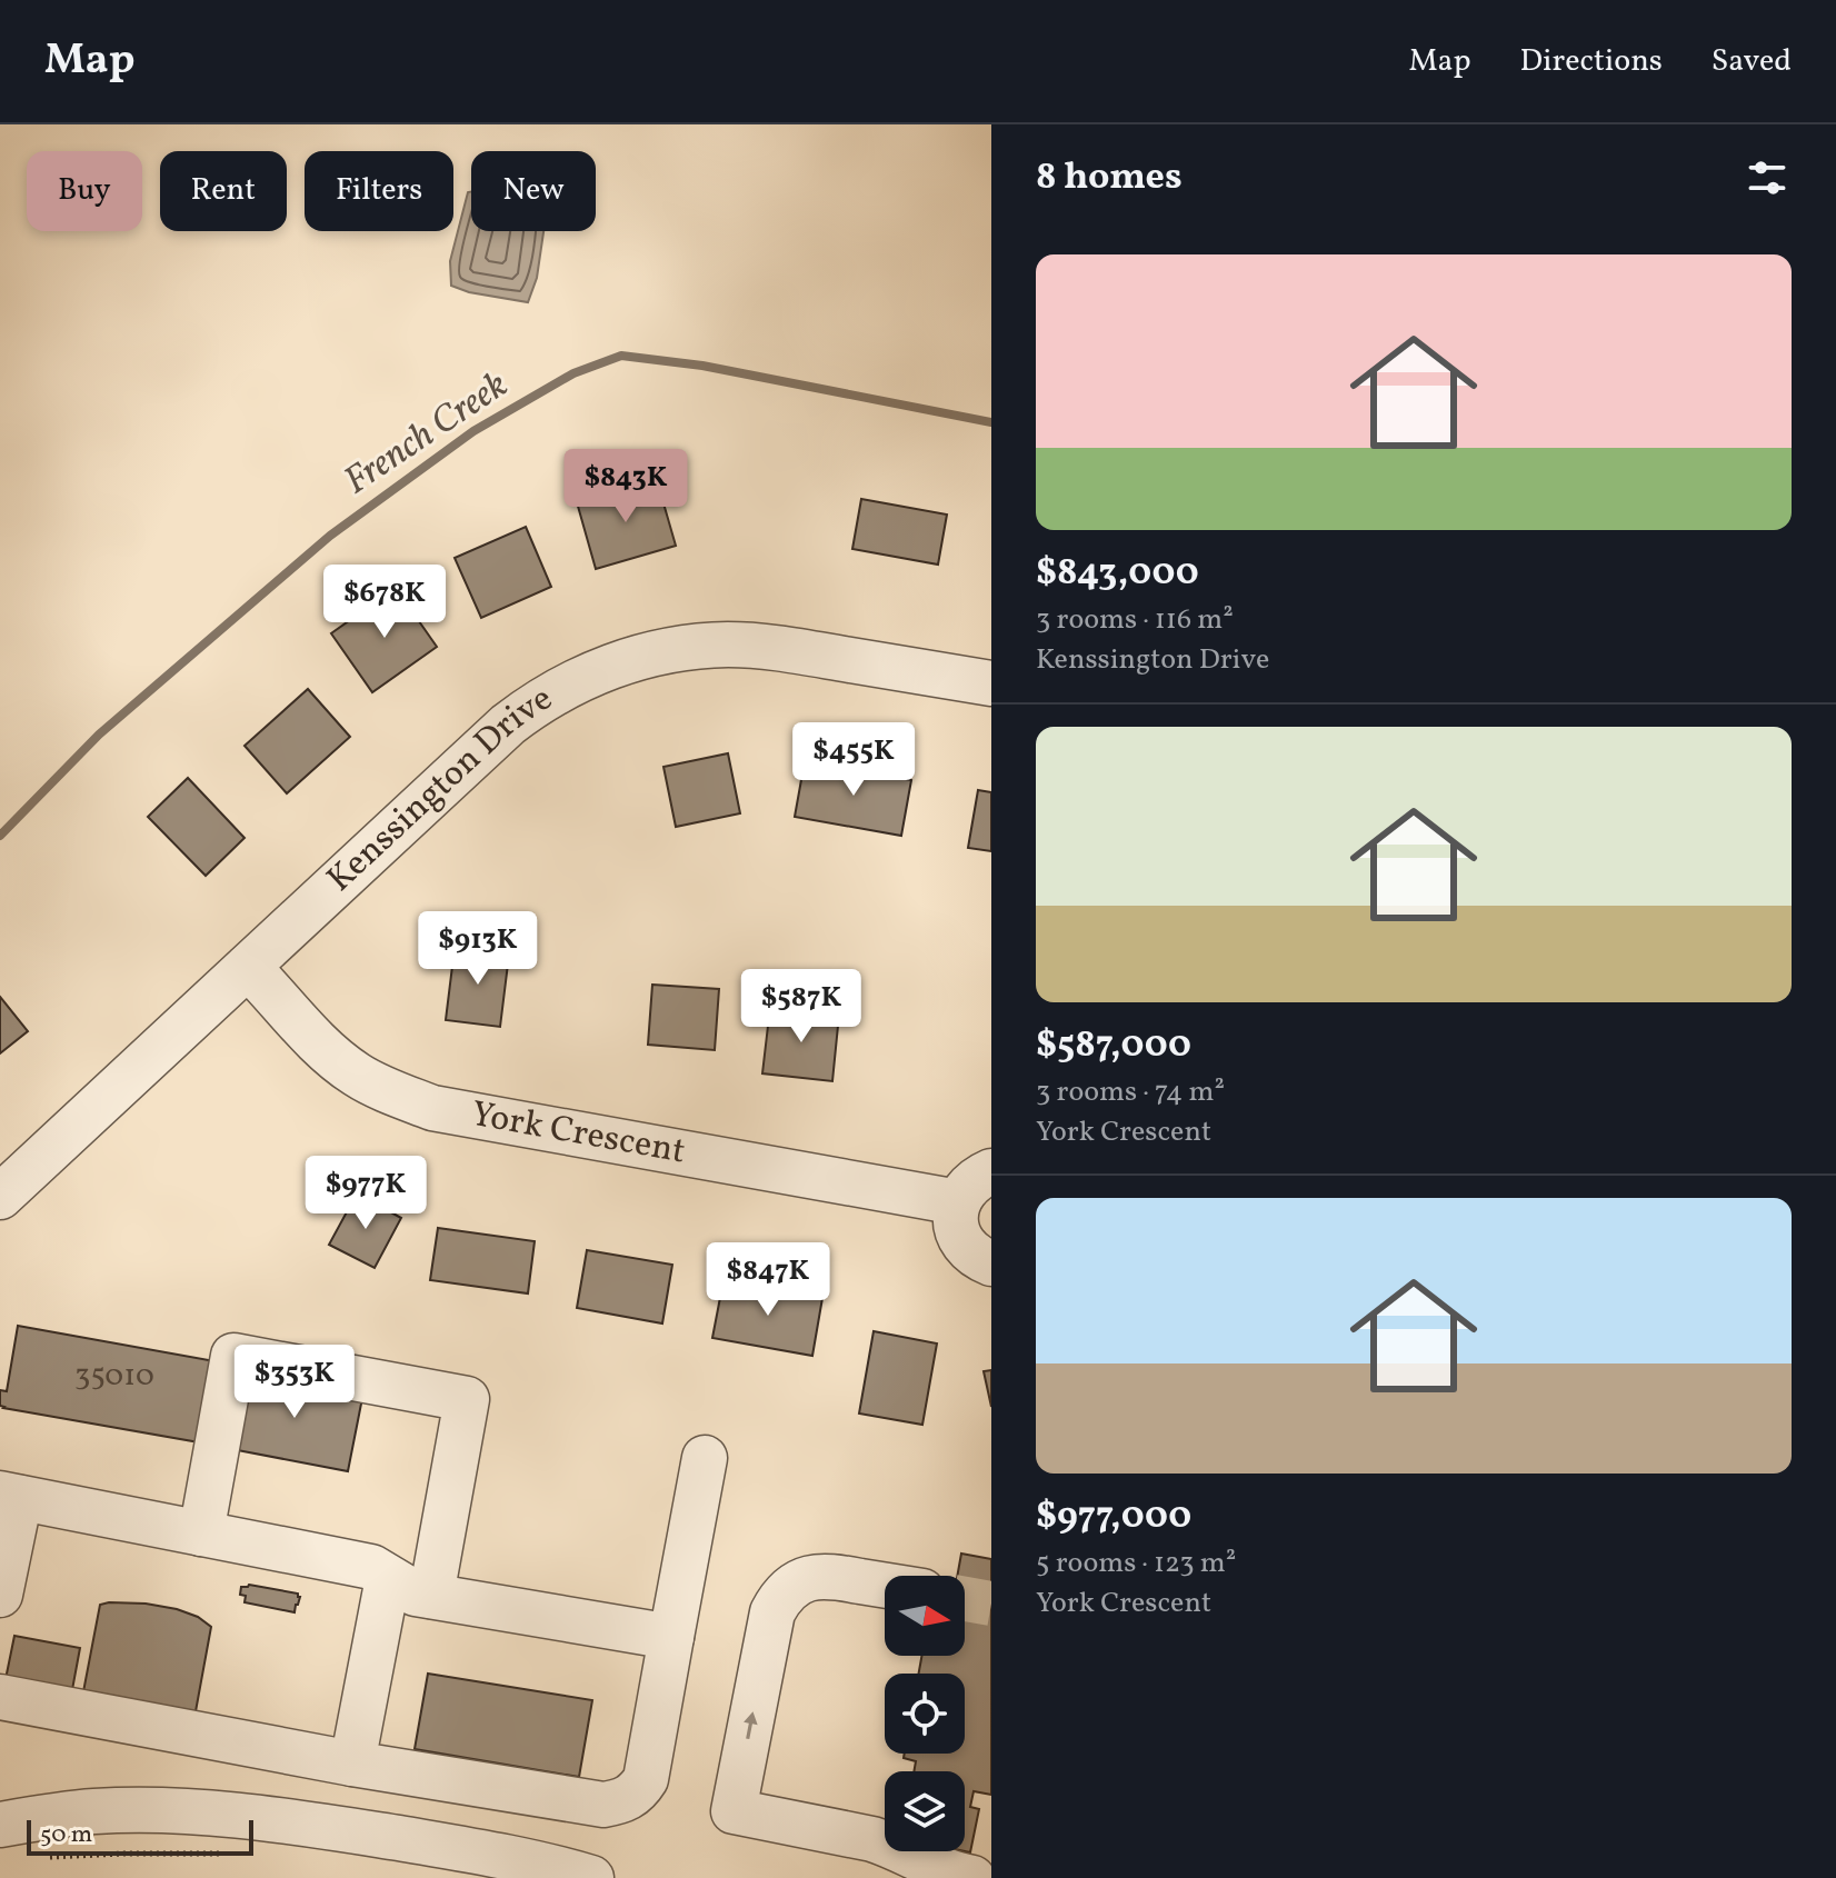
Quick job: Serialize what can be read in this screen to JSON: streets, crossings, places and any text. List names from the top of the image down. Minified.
{"streets":{"street":["Kenssington Drive","York Crescent"]},"crossings":[["Kenssington Drive","York Crescent"]],"water":["French Creek"],"house_numbers":["35010"],"scale_bar":"50 m","north":"right","page":{"header":"Map","nav":["Map","Directions","Saved"],"heading":"8 homes","chip":["Buy","Rent","Filters","New"],"list":[{"name":"$843,000","note":"3 rooms · 116 m² · Kenssington Drive"},{"name":"$587,000","note":"3 rooms · 74 m² · York Crescent"},{"name":"$977,000","note":"5 rooms · 123 m² · York Crescent"}],"price":["$843K","$678K","$455K","$913K","$587K","$977K","$847K","$353K"],"scale":"50 m"}}
